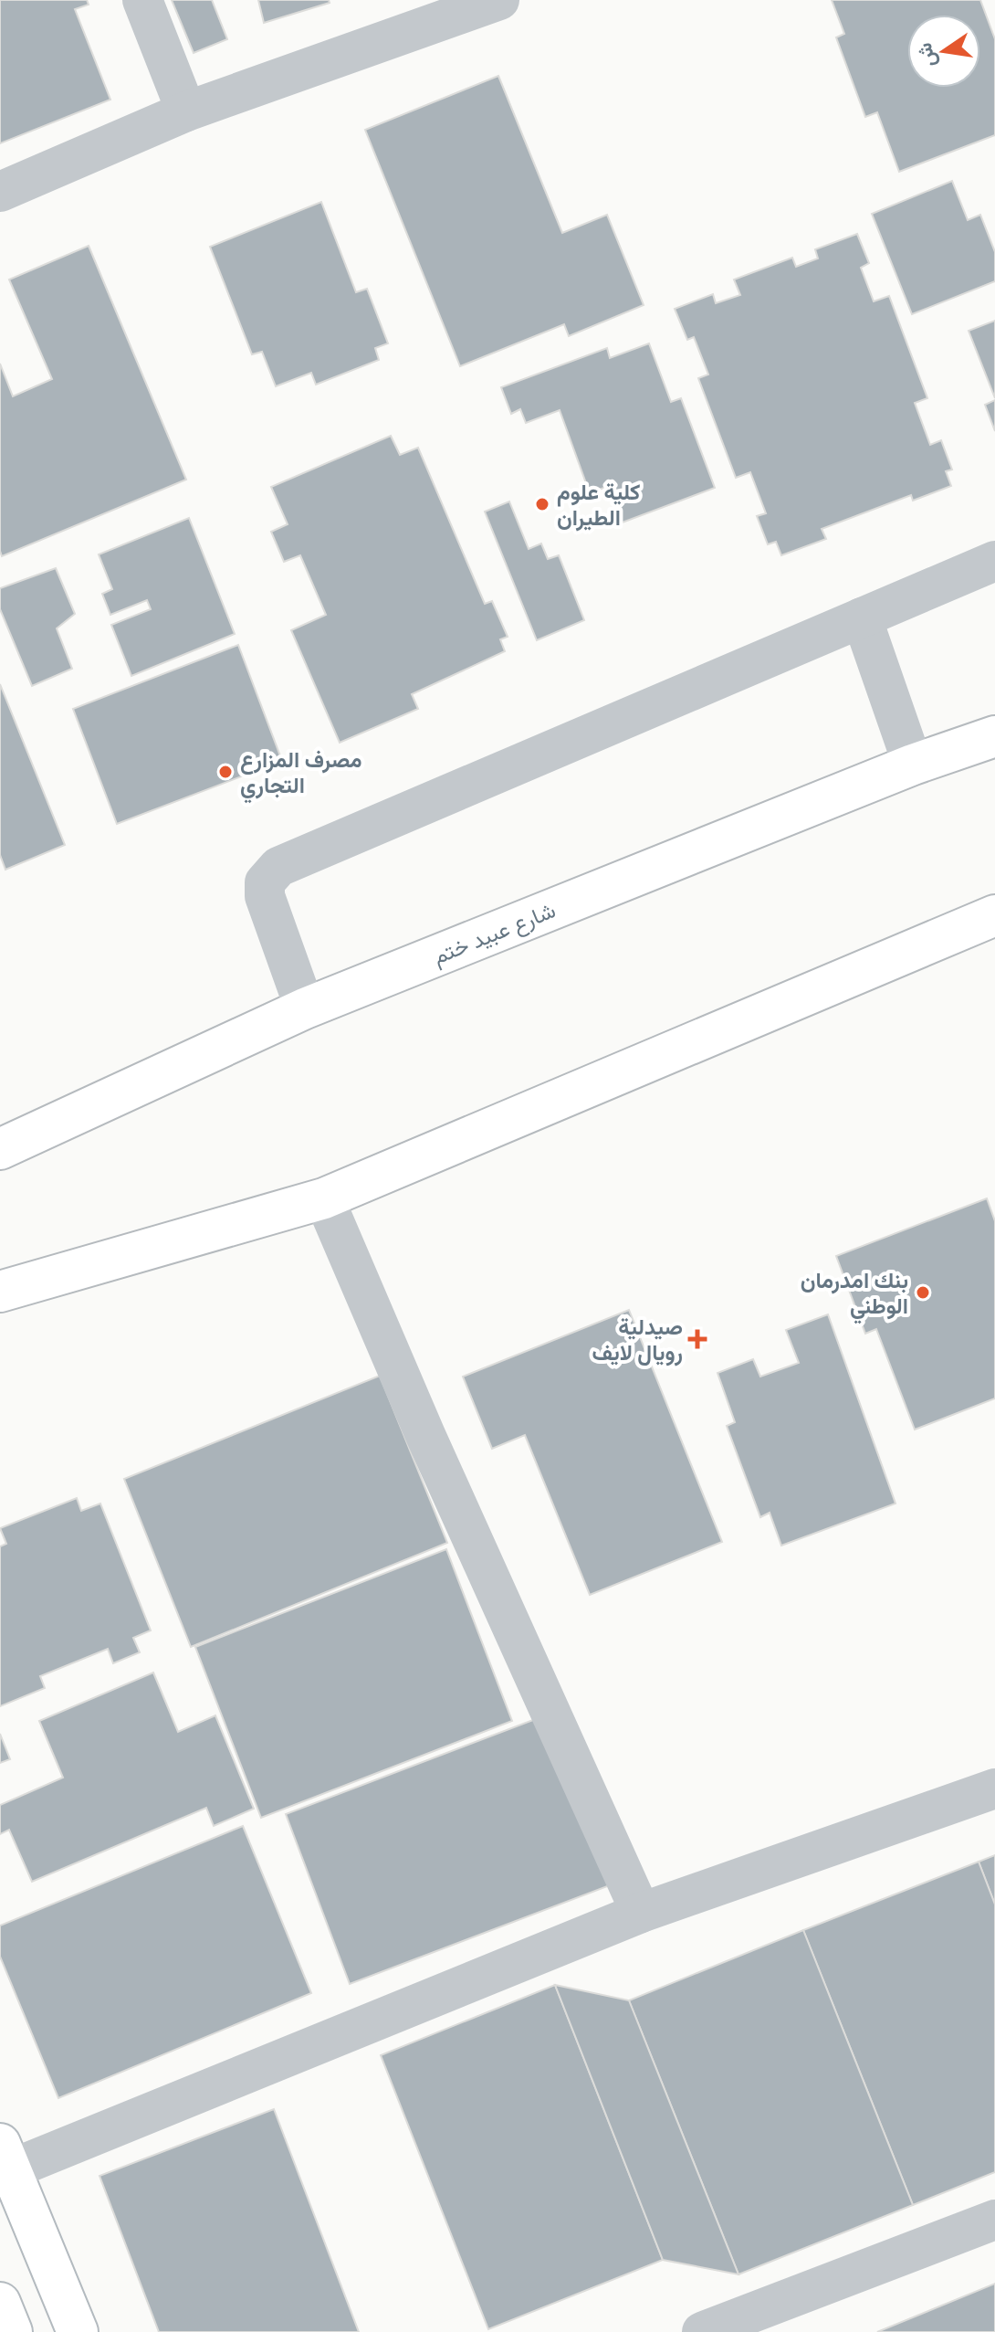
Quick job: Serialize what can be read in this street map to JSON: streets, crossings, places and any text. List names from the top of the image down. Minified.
{"streets":{"main road":["شارع عبيد ختم"]},"places":{"other":["كلية علوم الطيران","مصرف المزارع التجاري","بنك امدرمان الوطني"],"health":["صيدلية رويال لايف"]},"north":"left"}
